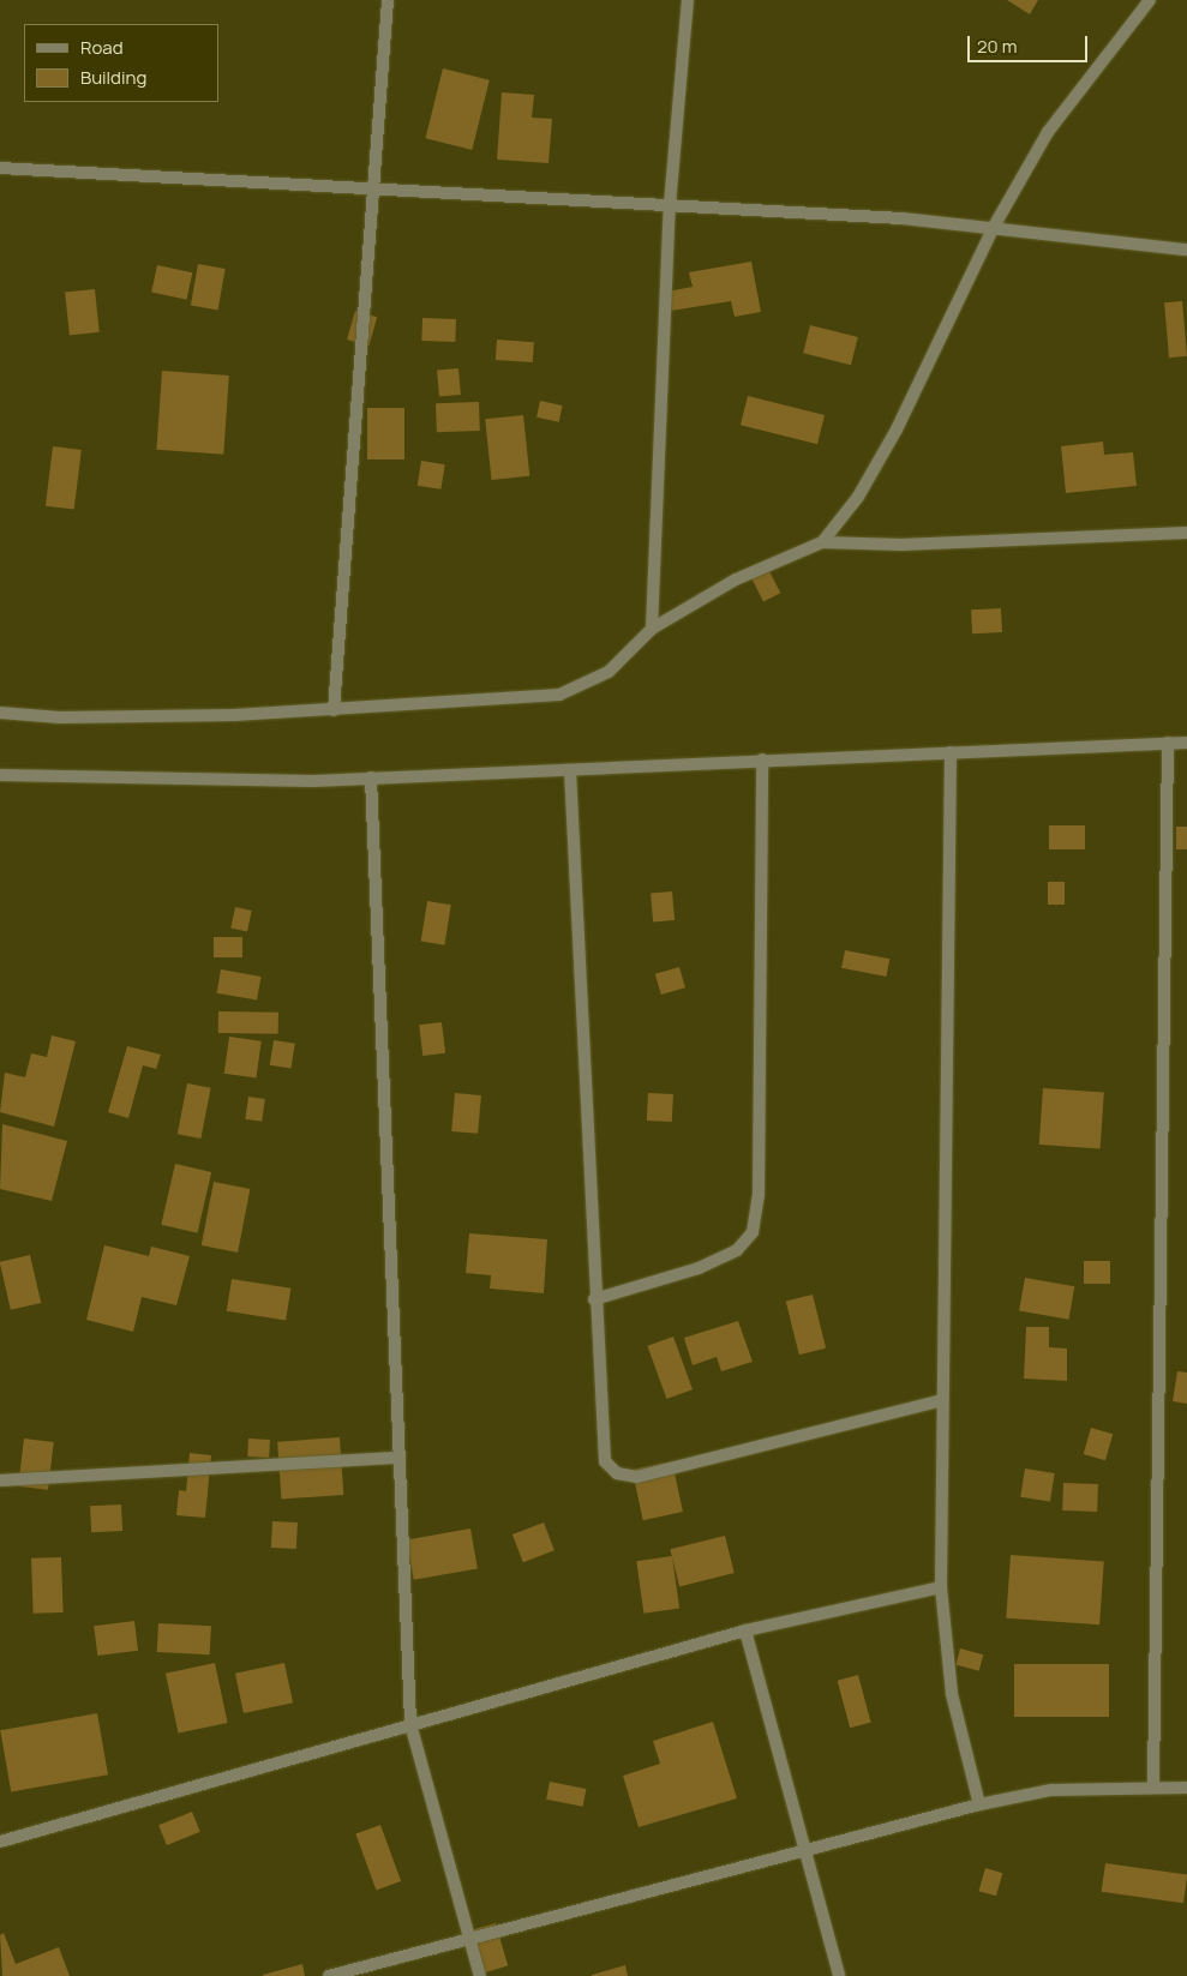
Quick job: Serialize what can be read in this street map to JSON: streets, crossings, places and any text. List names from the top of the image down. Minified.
{"legend":["Road","Building"],"scale_bar":"20 m"}
